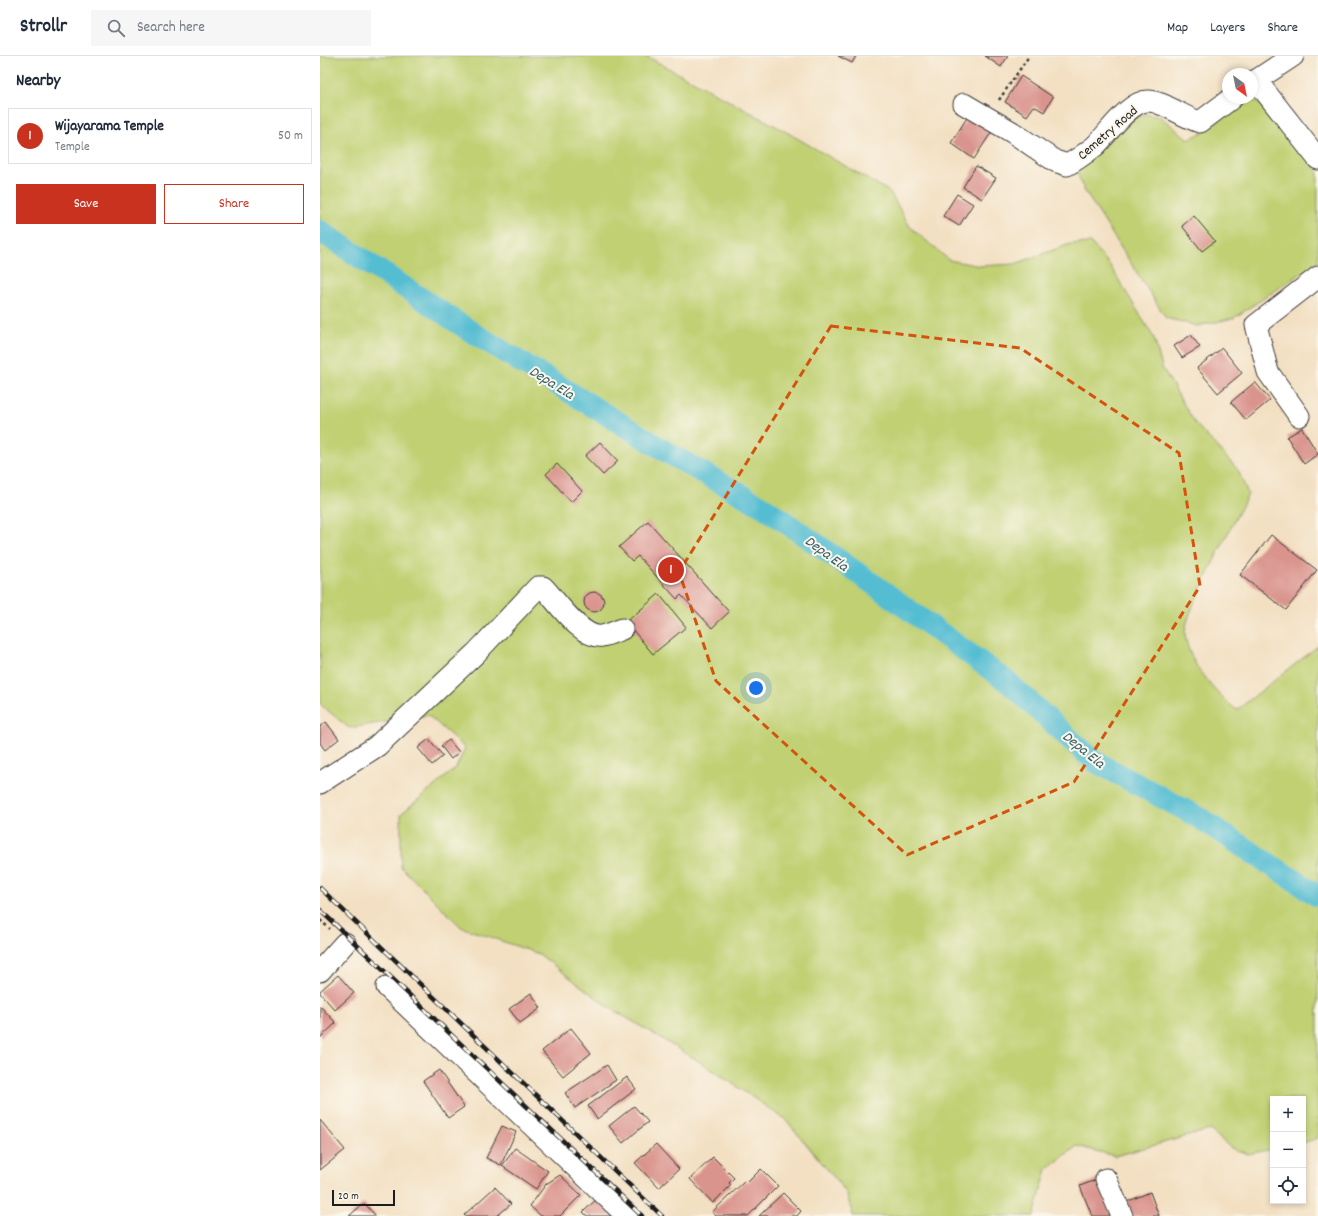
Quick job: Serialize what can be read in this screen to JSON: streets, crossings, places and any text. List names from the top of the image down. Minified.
{"streets":{"street":["Cemetry Road"]},"water":["Depa Ela"],"scale_bar":"20 m","north":"bottom right","page":{"header":"Strollr","search":"Search here","nav":["Map","Layers","Share"],"heading":"Nearby","list":[{"mark":"1","name":"Wijayarama Temple","note":"Temple","value":"50 m"}],"buttons":["Save","Share"],"pins":"1","map_buttons":["+","−"],"scale":"20 m"}}
